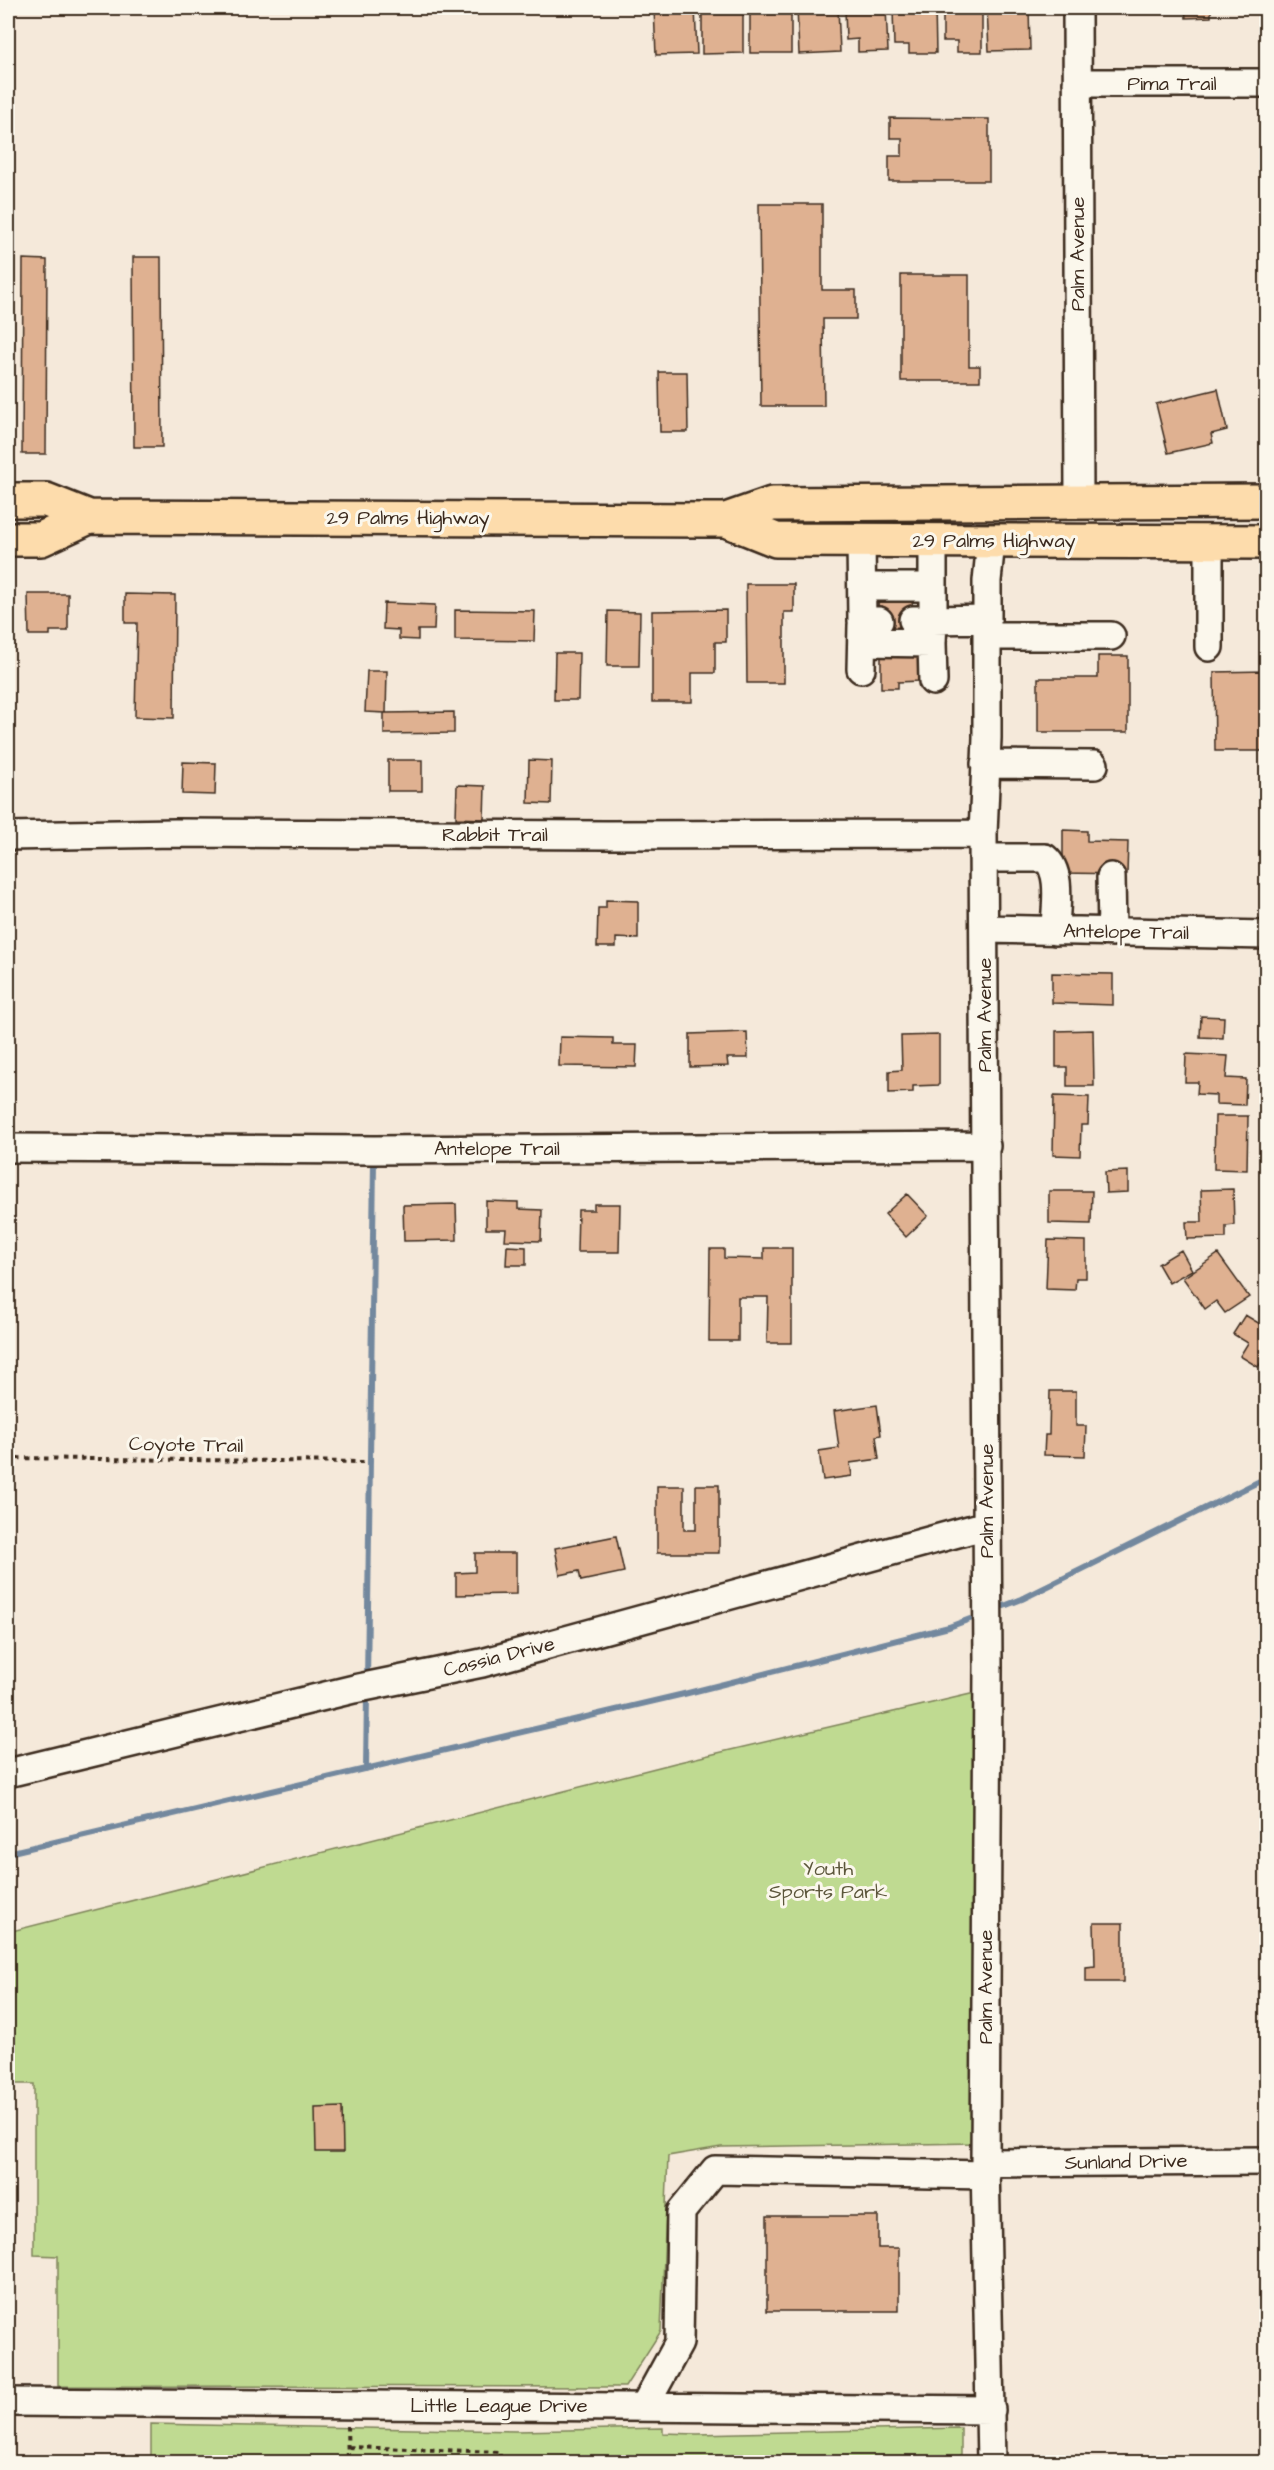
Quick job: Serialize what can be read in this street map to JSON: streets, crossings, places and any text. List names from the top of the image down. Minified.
{"streets":{"main road":["29 Palms Highway"],"street":["Pima Trail","Palm Avenue","Rabbit Trail","Antelope Trail","Cassia Drive","Sunland Drive","Little League Drive"],"path":["Coyote Trail"]},"crossings":[["Pima Trail","Palm Avenue"],["Palm Avenue","29 Palms Highway"],["Palm Avenue","Rabbit Trail"],["Palm Avenue","Antelope Trail"],["Palm Avenue","Cassia Drive"],["Palm Avenue","Sunland Drive"],["Palm Avenue","Little League Drive"],["Rabbit Trail","Antelope Trail"],["Sunland Drive","Little League Drive"]],"parks":["Youth Sports Park"]}
